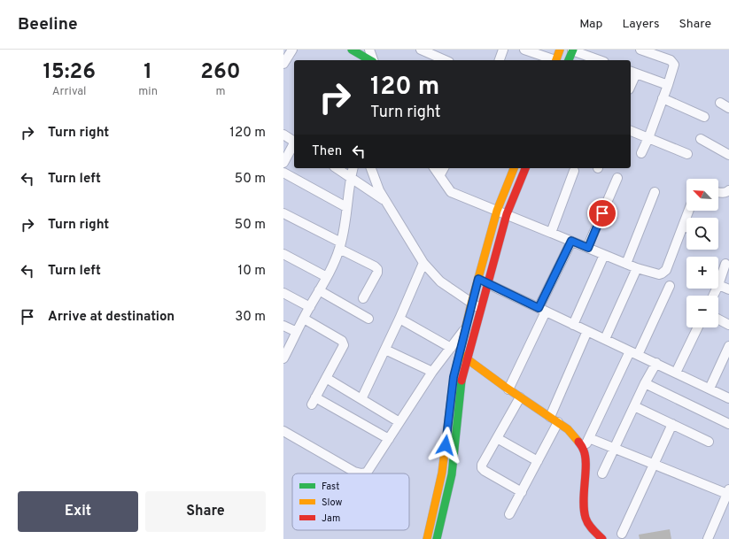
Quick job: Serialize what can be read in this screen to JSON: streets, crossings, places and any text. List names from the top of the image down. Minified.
{"legend":["Fast","Slow","Jam"],"north":"top left","page":{"header":"Beeline","nav":["Map","Layers","Share"],"eta":["15:26","Arrival","1","min","260","m"],"turn":["120 m","Turn right"],"list":[{"name":"Turn right","value":"120 m"},{"name":"Turn left","value":"50 m"},{"name":"Turn right","value":"50 m"},{"name":"Turn left","value":"10 m"},{"name":"Arrive at destination","value":"30 m"}],"then":"Then","map_buttons":["+","−"],"buttons":["Exit","Share"]}}
